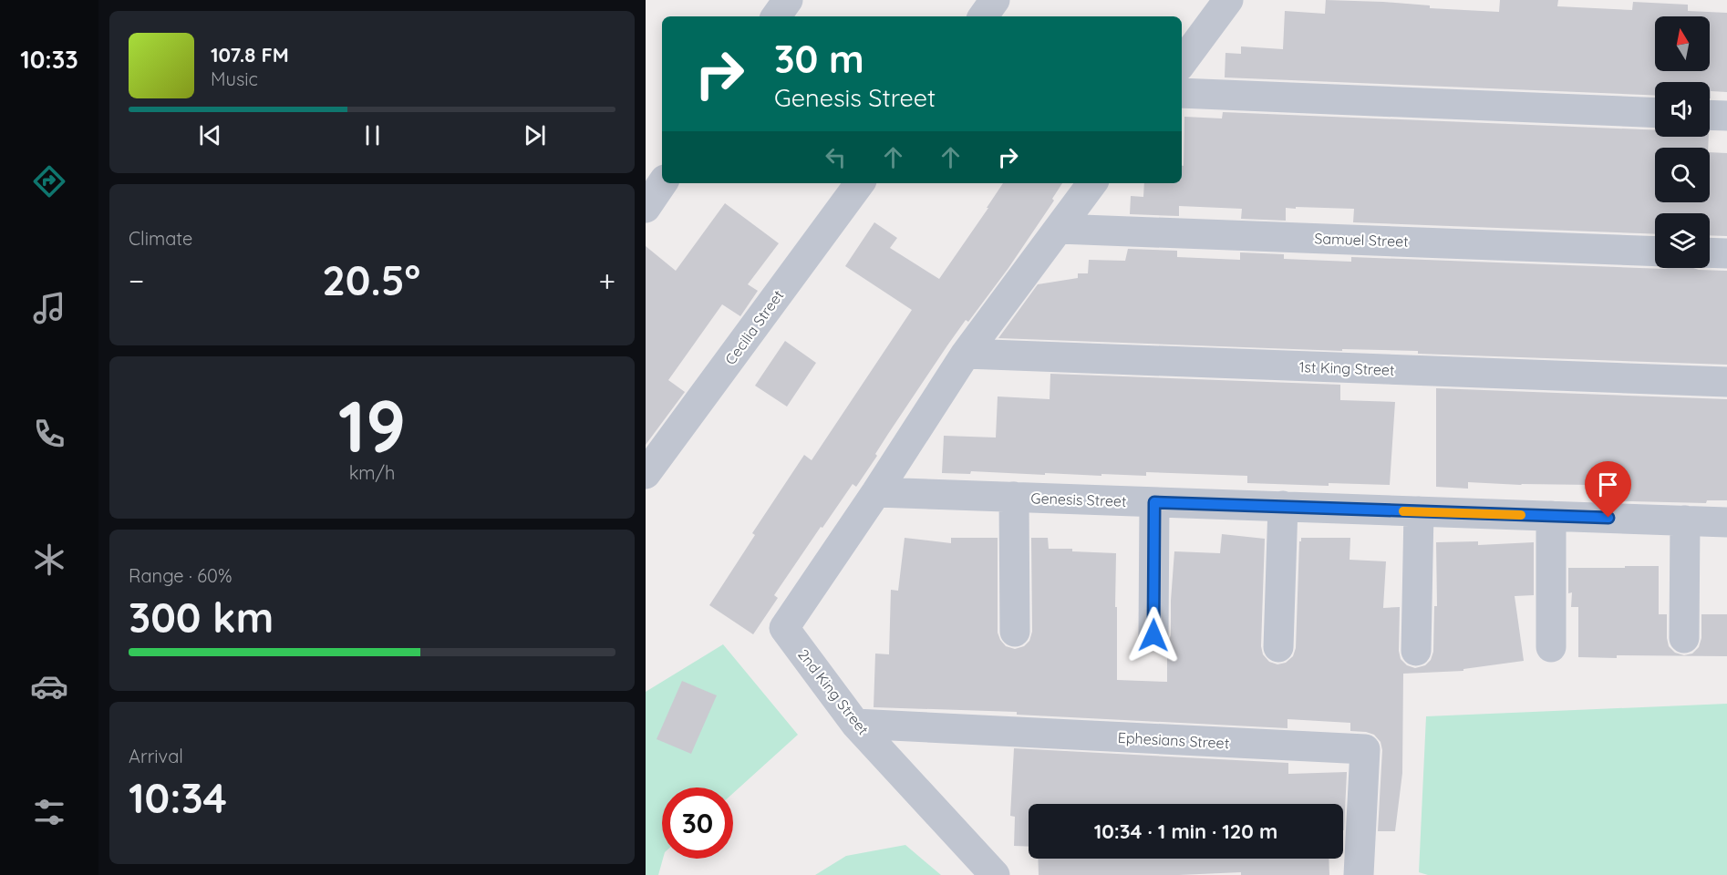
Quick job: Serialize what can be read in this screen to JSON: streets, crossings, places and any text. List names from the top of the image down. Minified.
{"streets":{"street":["Samuel Street","Cecilia Street","1st King Street","Genesis Street","2nd King Street","Ephesians Street"]},"crossings":[["Genesis Street","2nd King Street"],["2nd King Street","Ephesians Street"]],"north":"top","page":{"tabs":"10:33","turn":["30 m","Genesis Street"],"song":["107.8 FM","Music"],"tile":["Climate",["19","km/h"],["Range · 60%","300 km"],["Arrival","10:34"]],"heat":["−","20.5°","+"],"limit":"30","trip":"10:34 · 1 min · 120 m"}}
